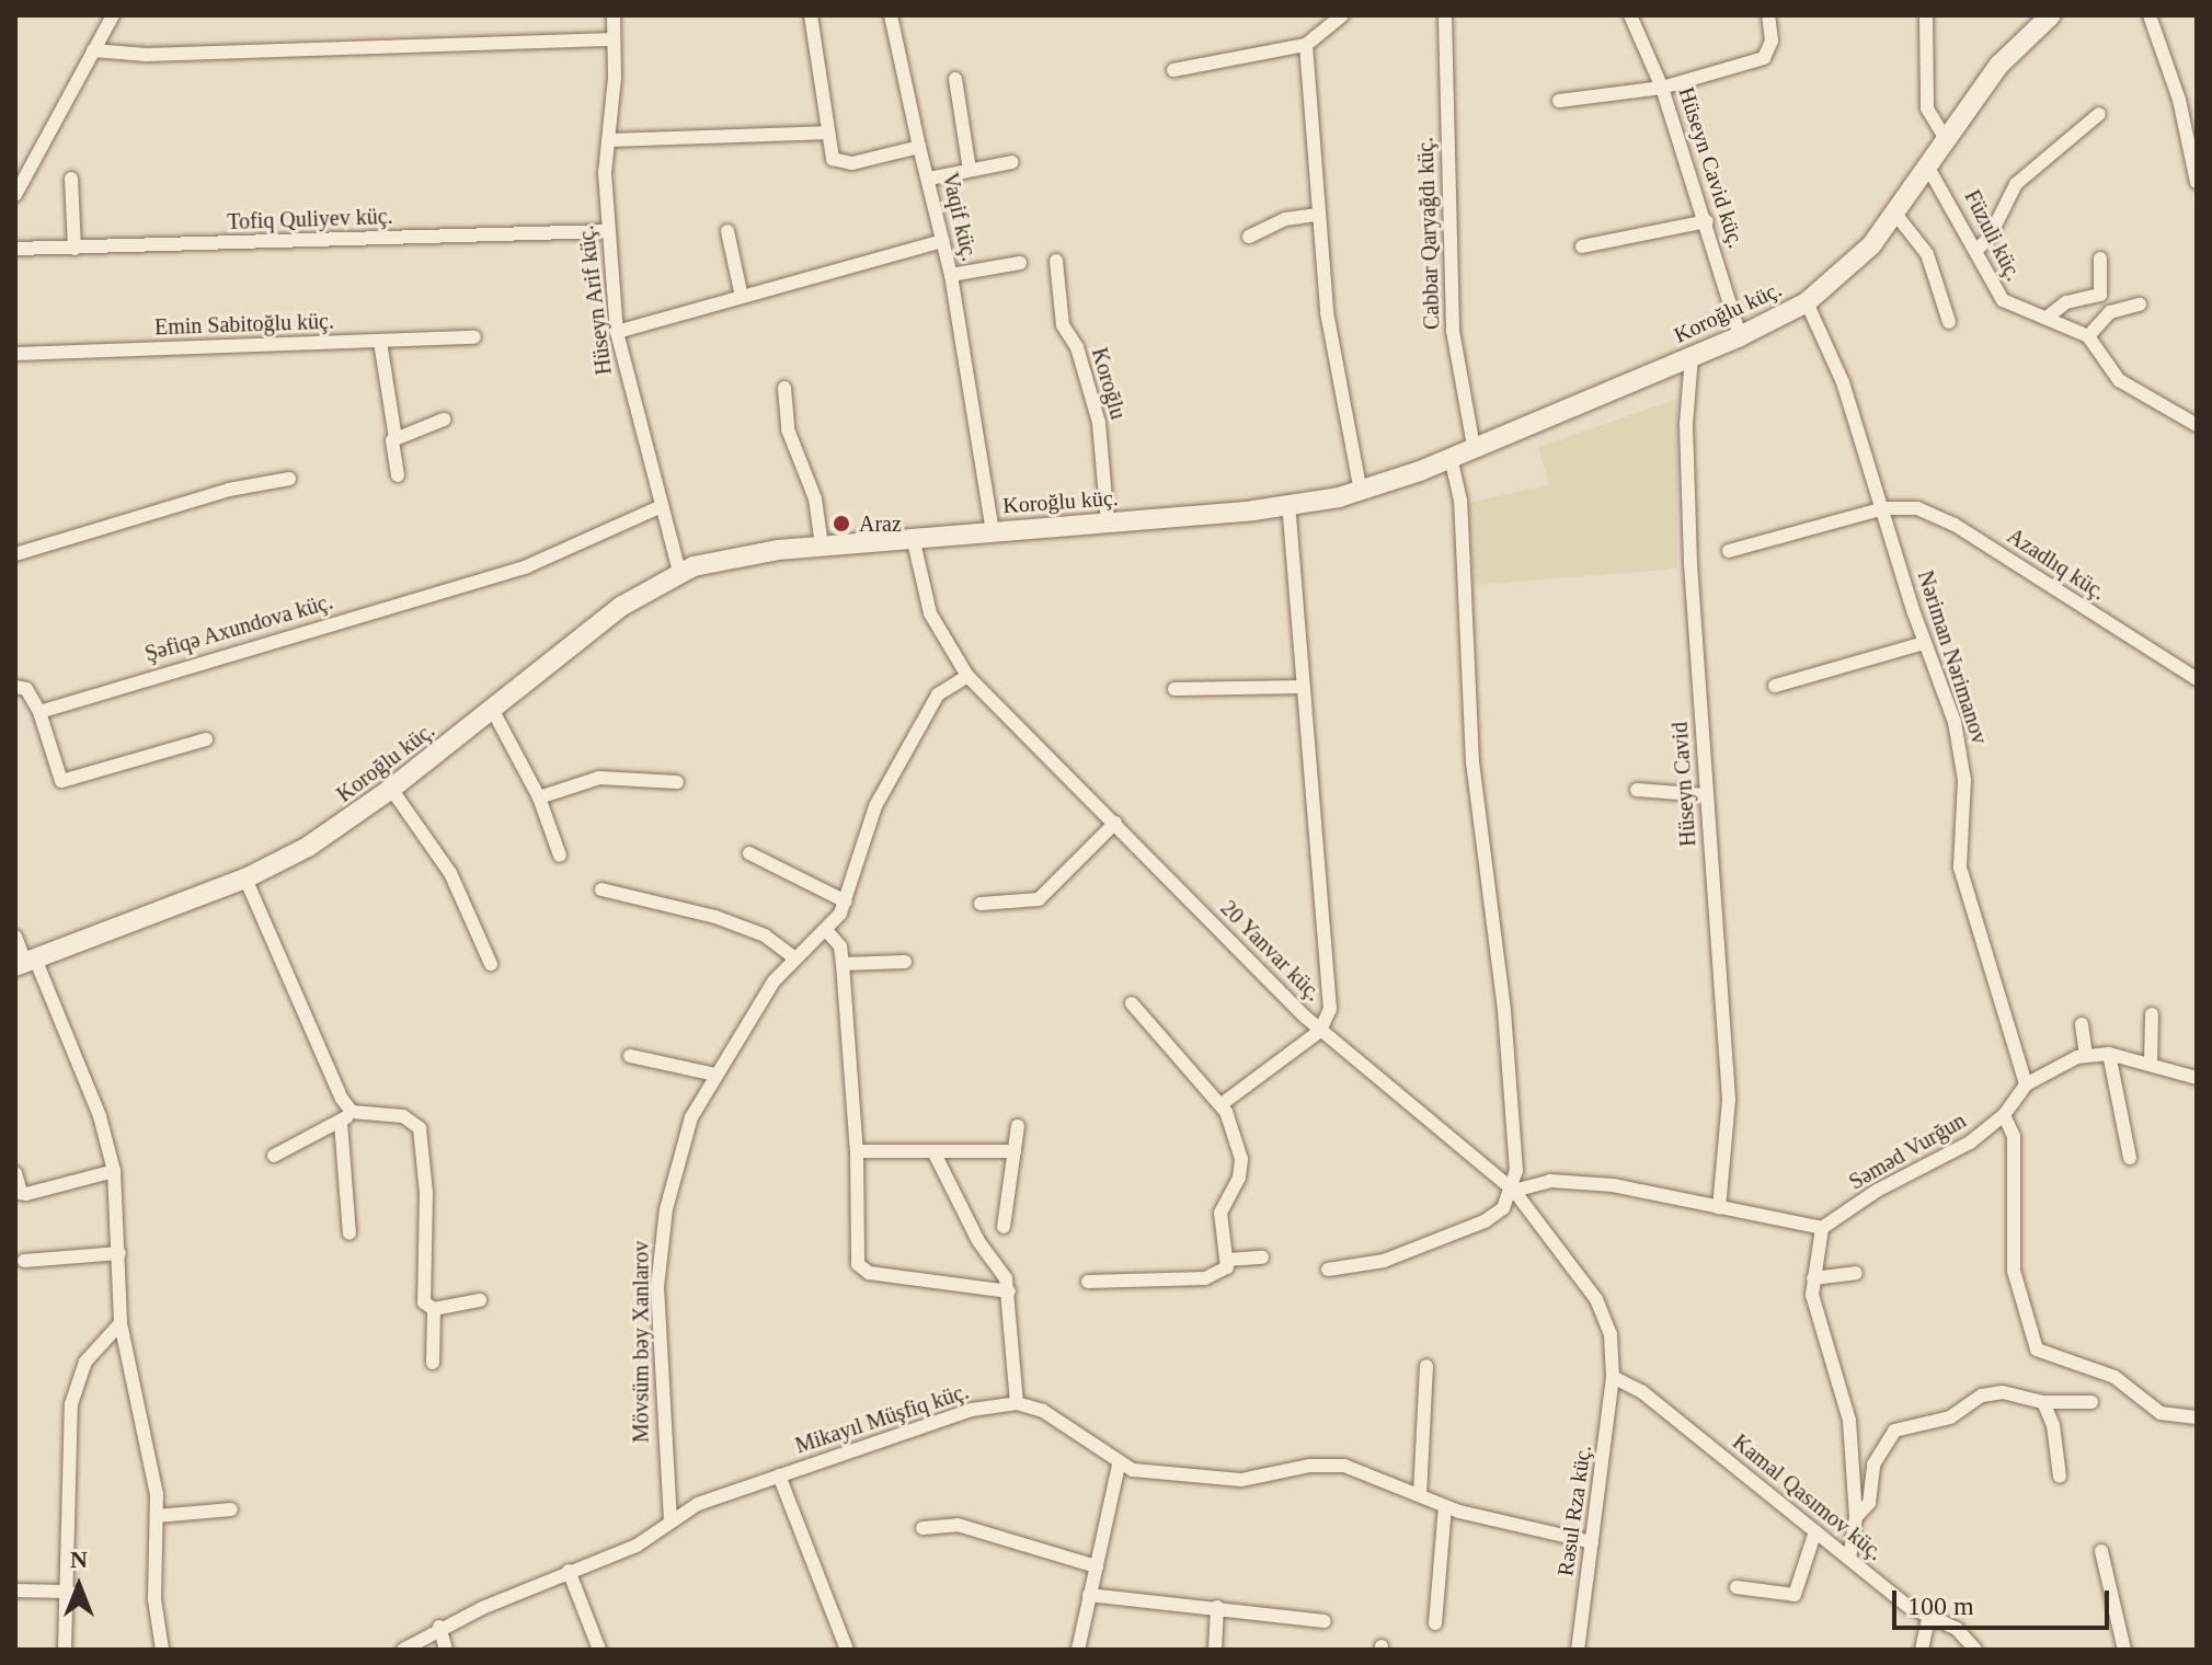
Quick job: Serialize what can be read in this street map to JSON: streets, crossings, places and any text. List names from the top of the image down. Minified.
{"streets":{"street":["Hüseyn Cavid küç.","Vaqif küç.","Tofiq Quliyev küç.","Cabbar Qaryağdı küç.","Füzuli küç.","Hüseyn Arif küç.","Koroğlu küç.","Emin Sabitoğlu küç.","Koroğlu","Azadlıq küç.","Şəfiqə Axundova küç.","Nəriman Nərimanov","Hüseyn Cavid","20 Yanvar küç.","Səməd Vurğun","Mövsüm bəy Xanlarov","Mikayıl Müşfiq küç.","Kamal Qasımov küç.","Rəsul Rza küç."]},"crossings":[["Hüseyn Cavid küç.","Koroğlu küç."],["Vaqif küç.","Koroğlu küç."],["Tofiq Quliyev küç.","Hüseyn Arif küç."],["Cabbar Qaryağdı küç.","Koroğlu küç."],["Füzuli küç.","Koroğlu küç."],["Hüseyn Arif küç.","Koroğlu küç."],["Hüseyn Arif küç.","Şəfiqə Axundova küç."],["Koroğlu küç.","Koroğlu"],["Koroğlu küç.","Nəriman Nərimanov"],["Koroğlu küç.","Hüseyn Cavid"],["Koroğlu küç.","20 Yanvar küç."],["Azadlıq küç.","Nəriman Nərimanov"],["Nəriman Nərimanov","Səməd Vurğun"],["20 Yanvar küç.","Mövsüm bəy Xanlarov"],["20 Yanvar küç.","Kamal Qasımov küç."],["20 Yanvar küç.","Rəsul Rza küç."],["Mövsüm bəy Xanlarov","Mikayıl Müşfiq küç."],["Kamal Qasımov küç.","Rəsul Rza küç."]],"places":["Araz"],"scale_bar":"100 m","north":"top"}
